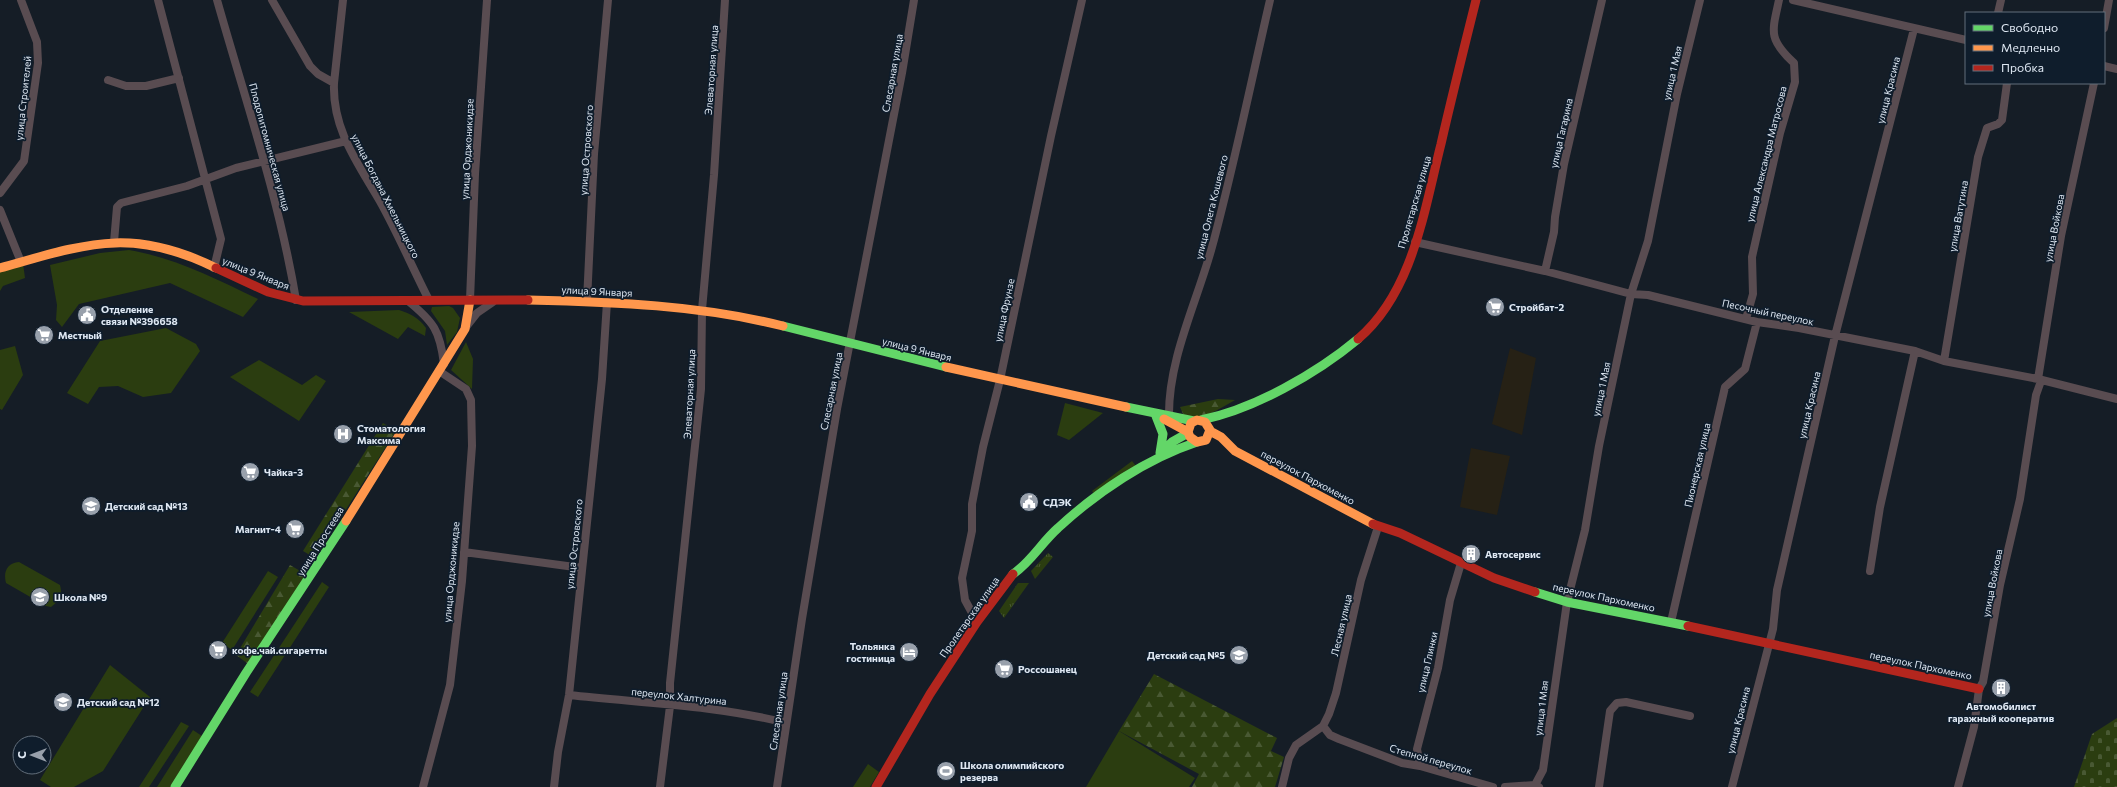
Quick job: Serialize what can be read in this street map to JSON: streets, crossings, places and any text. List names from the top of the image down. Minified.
{"streets":{"main road":["Пролетарская улица","улица 9 Января","переулок Пархоменко","улица Простеева"],"street":["Элеваторная улица","Слесарная улица","улица 1 Мая","улица Красина","улица Строителей","улица Гагарина","Плодопитомническая улица","улица Орджоникидзе","улица Островского","улица Александра Матросова","улица Богдана Хмельницкого","улица Олега Кошевого","улица Ватутина","улица Войкова","улица Фрунзе","Песочный переулок","Пионерская улица","Лесная улица","улица Глинки","переулок Халтурина","Степной переулок"]},"crossings":[["Элеваторная улица","улица 9 Января"],["Элеваторная улица","переулок Халтурина"],["Слесарная улица","улица 9 Января"],["Слесарная улица","переулок Халтурина"],["улица 1 Мая","Песочный переулок"],["улица 1 Мая","переулок Пархоменко"],["улица Красина","Песочный переулок"],["улица Красина","переулок Пархоменко"],["улица Гагарина","Песочный переулок"],["Плодопитомническая улица","улица 9 Января"],["улица Орджоникидзе","улица 9 Января"],["улица Орджоникидзе","улица Простеева"],["улица Островского","улица 9 Января"],["улица Островского","переулок Халтурина"],["улица Александра Матросова","Песочный переулок"],["улица Богдана Хмельницкого","улица 9 Января"],["Пролетарская улица","улица 9 Января"],["Пролетарская улица","улица Фрунзе"],["Пролетарская улица","Песочный переулок"],["Пролетарская улица","переулок Пархоменко"],["улица Олега Кошевого","улица 9 Января"],["улица Ватутина","Песочный переулок"],["улица Войкова","Песочный переулок"],["улица Войкова","переулок Пархоменко"],["улица 9 Января","улица Фрунзе"],["улица 9 Января","переулок Пархоменко"],["улица 9 Января","улица Простеева"],["Песочный переулок","Пионерская улица"],["Пионерская улица","переулок Пархоменко"],["переулок Пархоменко","Лесная улица"],["переулок Пархоменко","улица Глинки"],["Лесная улица","Степной переулок"],["улица Глинки","Степной переулок"]],"places":{"supermarket":["Стройбат-2","Местный","Чайка-3","Магнит-4","кофе.чай.сигаретты","Россошанец"],"public building":["Отделение связи №396658","СДЭК"],"hospital":["Стоматология Максима"],"school or university":["Детский сад №13","Школа №9","Детский сад №5","Детский сад №12"],"building":["Автосервис","Автомобилист гаражный кооператив"],"hotel":["Тольянка гостиница"],"sports":["Школа олимпийского резерва"]},"legend":["Свободно","Медленно","Пробка"],"north":"left"}
